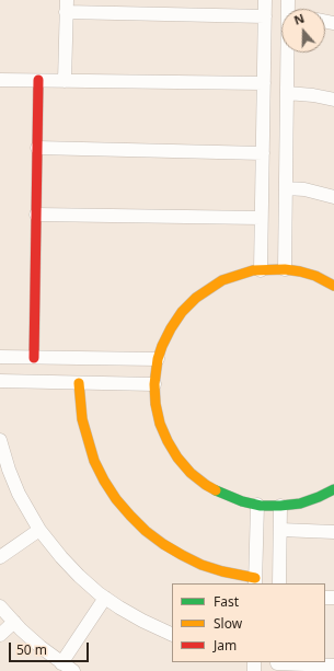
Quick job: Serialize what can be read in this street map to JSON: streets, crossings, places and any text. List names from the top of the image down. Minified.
{"legend":["Fast","Slow","Jam"],"scale_bar":"50 m","north":"top"}
